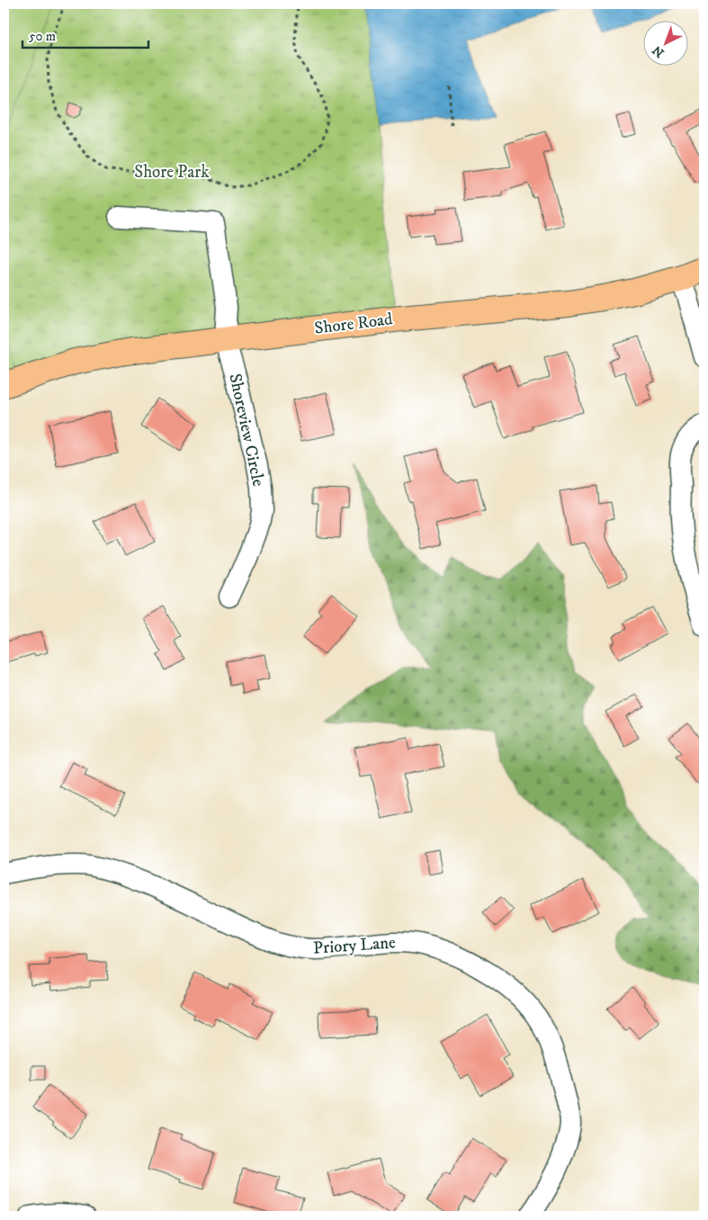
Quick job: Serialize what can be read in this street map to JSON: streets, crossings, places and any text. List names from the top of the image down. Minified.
{"streets":{"main road":["Shore Road"],"street":["Shoreview Circle","Priory Lane"]},"crossings":[["Shore Road","Shoreview Circle"]],"parks":["Shore Park"],"scale_bar":"50 m","north":"bottom left"}
